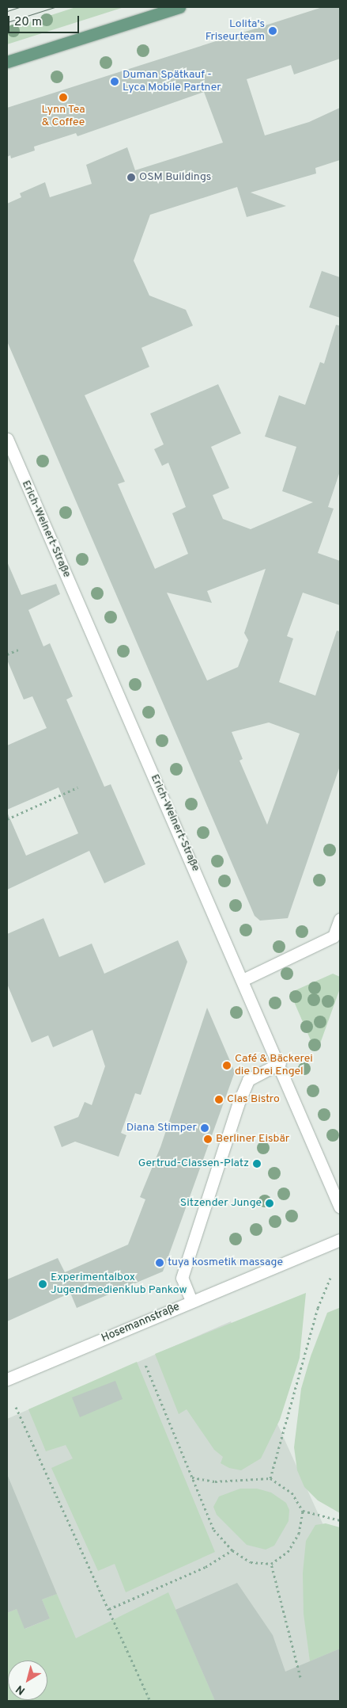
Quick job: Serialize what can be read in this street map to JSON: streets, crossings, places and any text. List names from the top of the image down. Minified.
{"streets":{"street":["Erich-Weinert-Straße","Hosemannstraße"]},"places":["Lolita's Friseurteam","Duman Spätkauf - Lyca Mobile Partner","Lynn Tea & Coffee","OSM Buildings","Café & Bäckerei die Drei Engel","Clas Bistro","Diana Stimper","Berliner Eisbär","Gertrud-Classen-Platz","Sitzender Junge","tuya kosmetik massage","Experimentalbox Jugendmedienklub Pankow"],"scale_bar":"20 m","north":"bottom left"}
